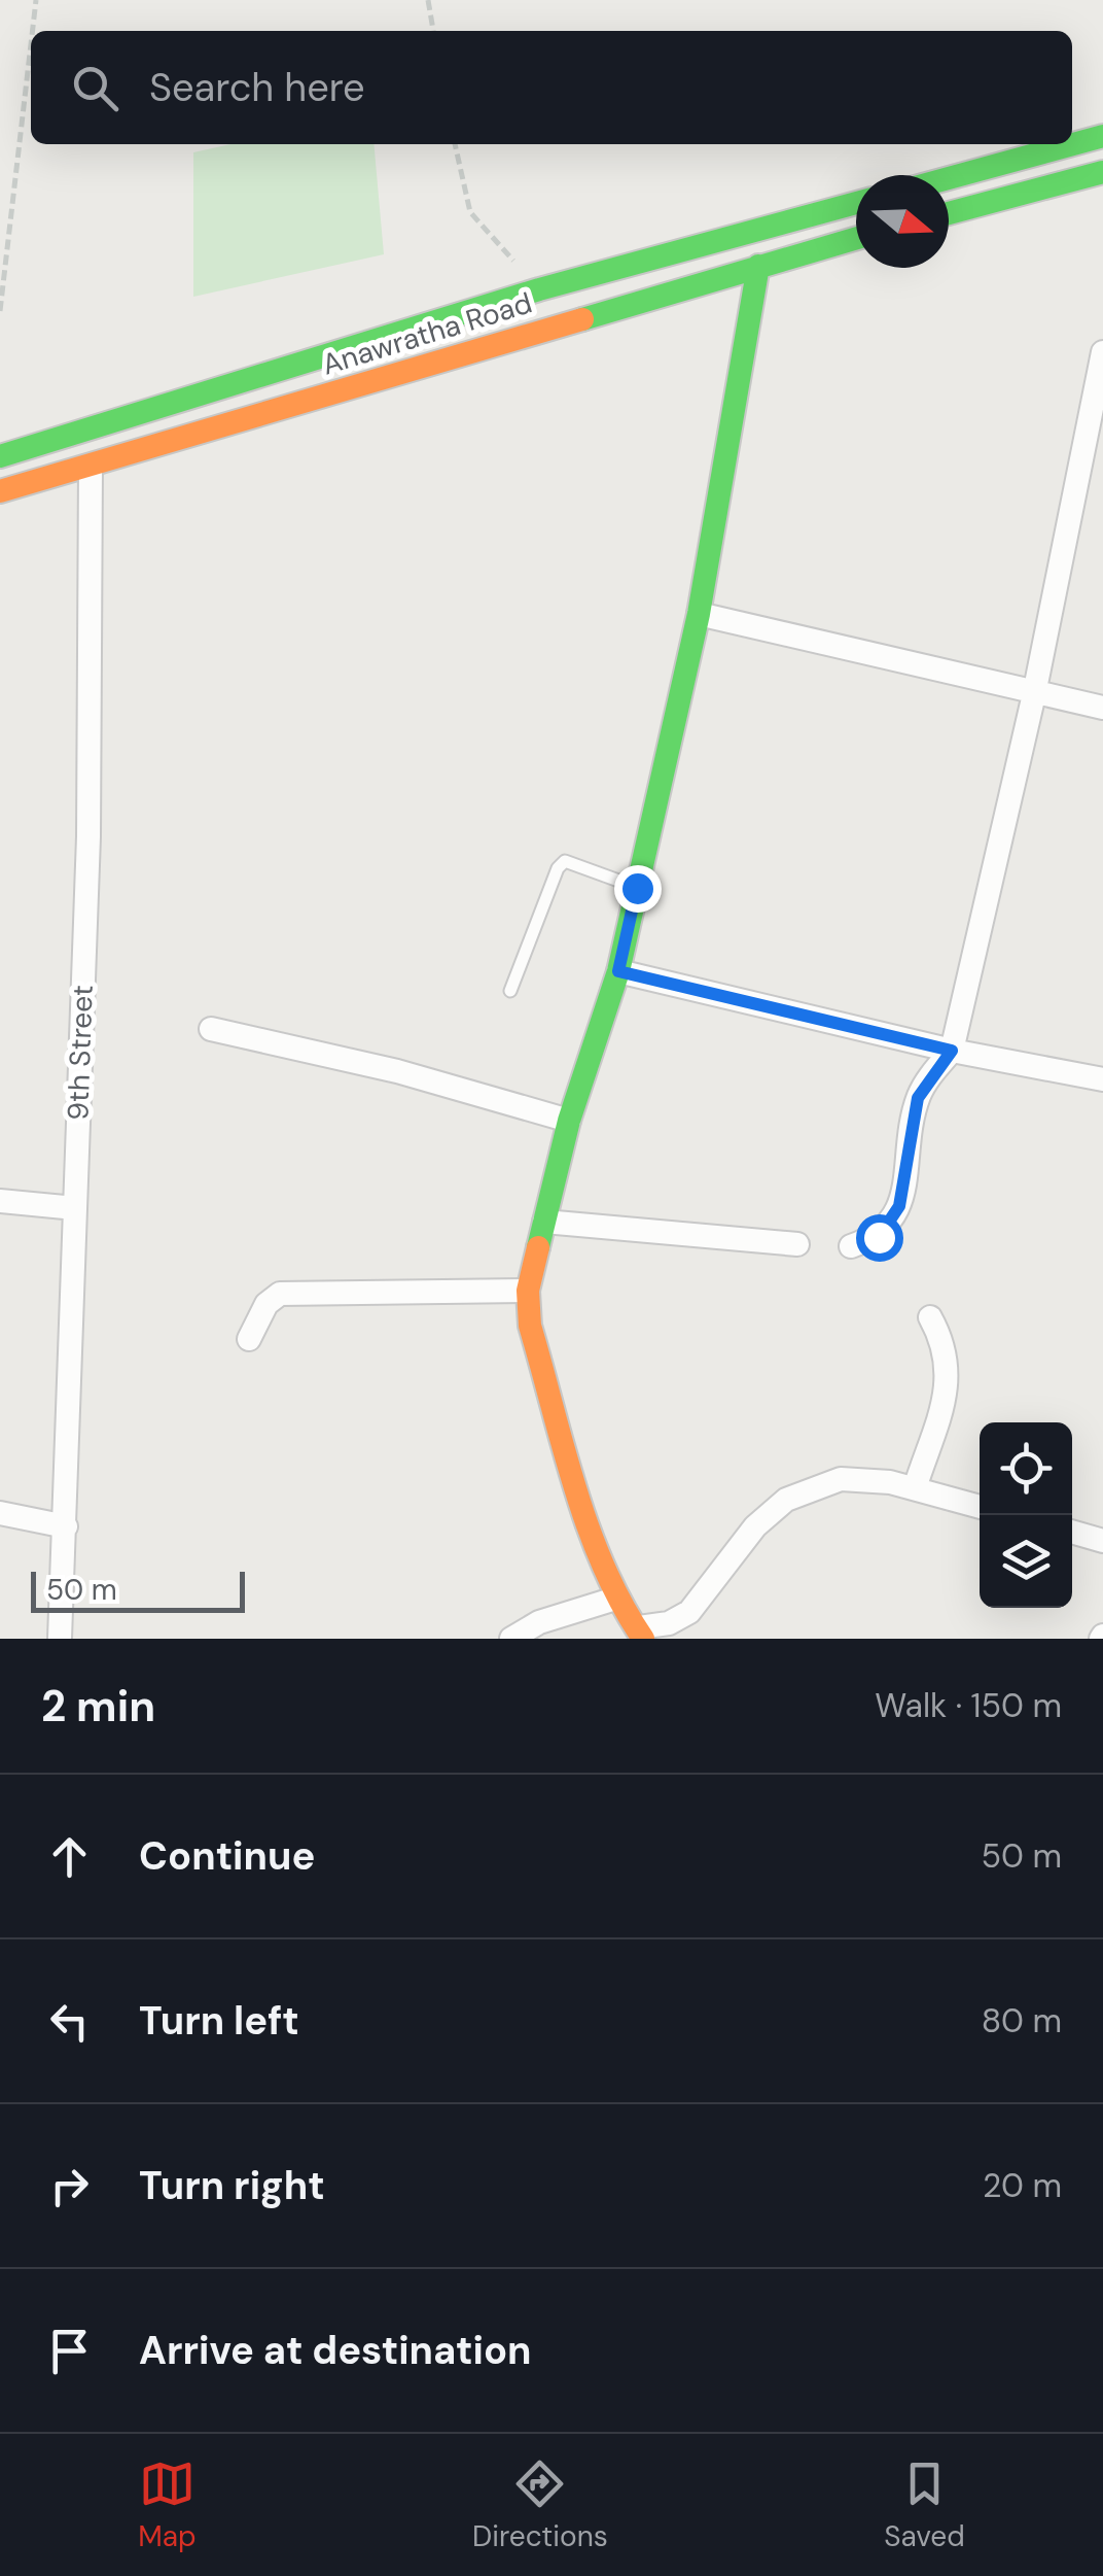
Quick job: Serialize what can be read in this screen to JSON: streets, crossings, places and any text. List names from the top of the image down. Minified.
{"streets":{"main road":["Anawratha Road"],"street":["9th Street"]},"crossings":[["Anawratha Road","9th Street"]],"scale_bar":"50 m","north":"right","page":{"search":"Search here","scale":"50 m","heading":["2 min","Walk · 150 m"],"list":[["Continue","50 m"],["Turn left","80 m"],["Turn right","20 m"],"Arrive at destination"],"nav":["Map","Directions","Saved"]}}
